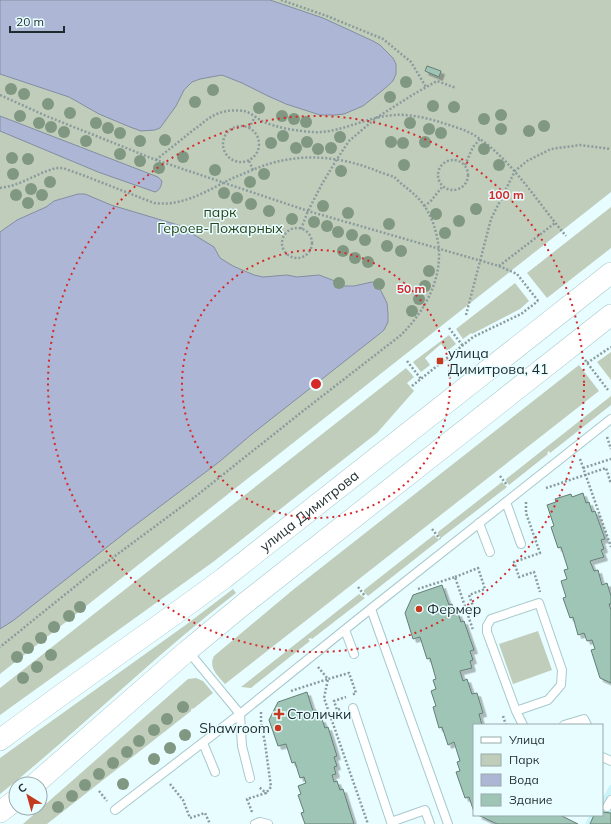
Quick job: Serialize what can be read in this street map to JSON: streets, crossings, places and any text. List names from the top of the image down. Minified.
{"streets":{"street":["улица Димитрова"]},"parks":["парк Героев-Пожарных"],"places":{"transit":["улица Димитрова, 41"],"other":["Фермер","Shawroom"],"health":["Столички"]},"legend":["Улица","Парк","Вода","Здание"],"scale_bar":"20 m","north":"top left","rings":["100 m","50 m"]}
